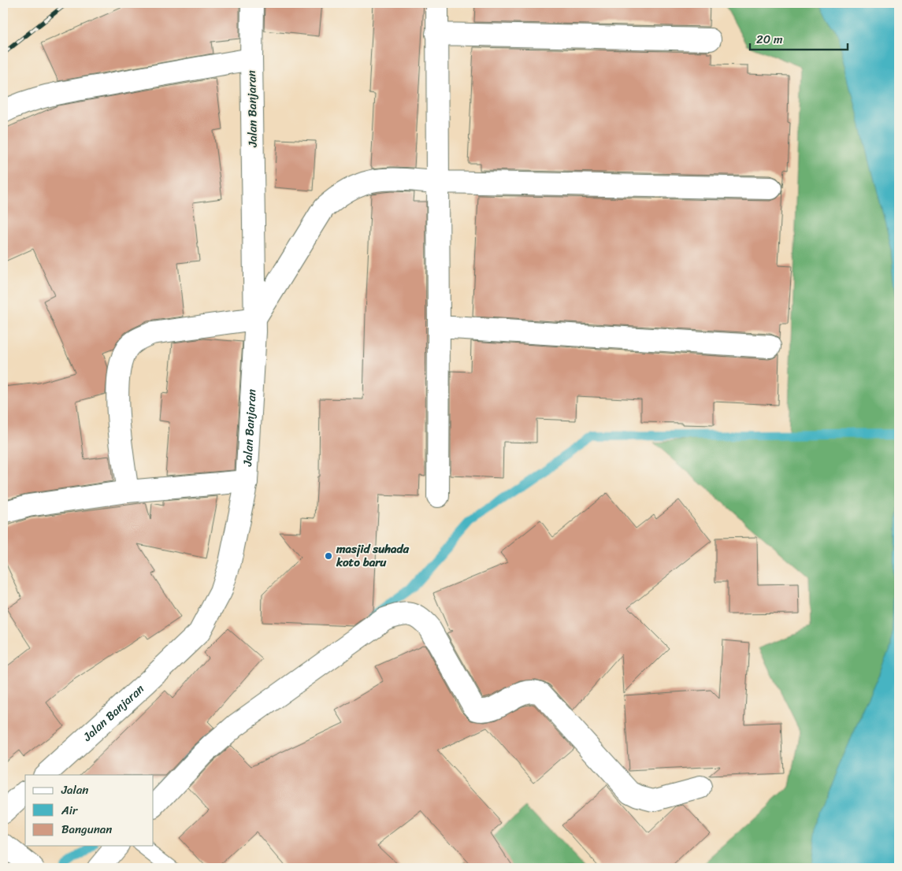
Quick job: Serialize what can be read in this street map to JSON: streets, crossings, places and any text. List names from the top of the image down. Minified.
{"streets":{"street":["Jalan Banjaran"]},"places":["masjid suhada koto baru"],"legend":["Jalan","Air","Bangunan"],"scale_bar":"20 m"}
